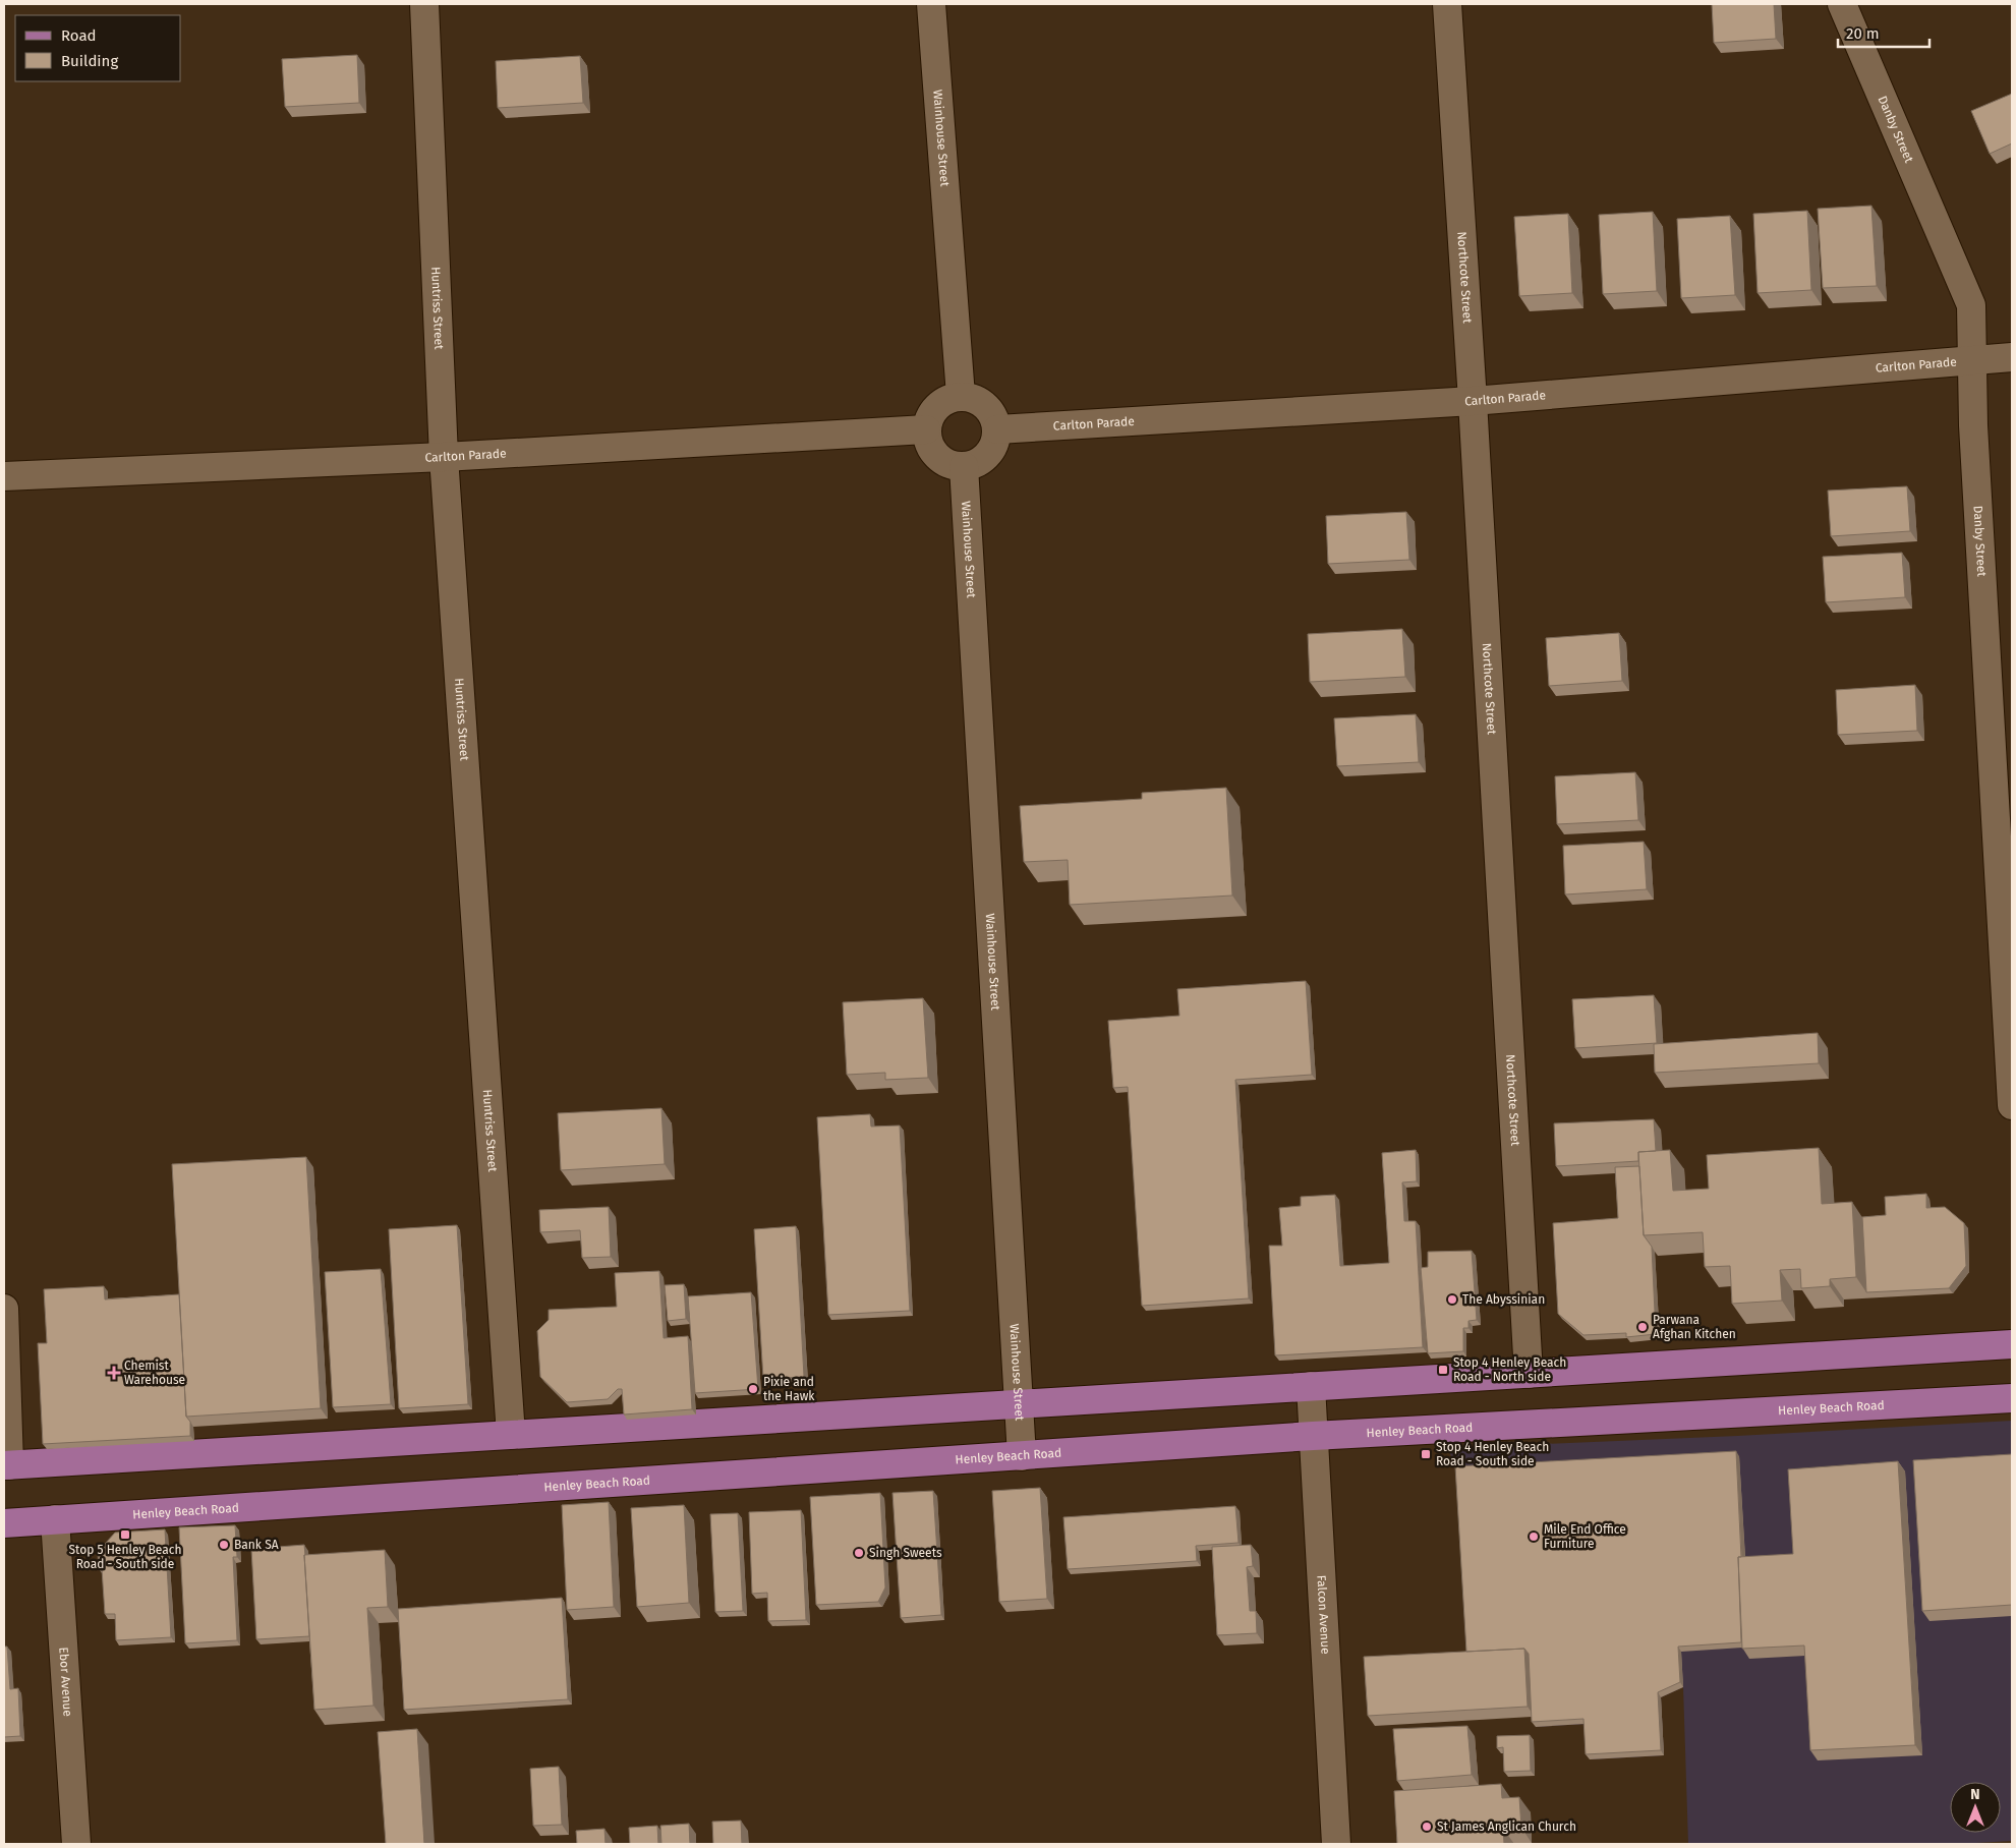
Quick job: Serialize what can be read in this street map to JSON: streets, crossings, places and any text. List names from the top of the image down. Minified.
{"streets":{"main road":["Henley Beach Road"],"street":["Danby Street","Wainhouse Street","Northcote Street","Huntriss Street","Carlton Parade","Falcon Avenue","Ebor Avenue"]},"crossings":[["Danby Street","Carlton Parade"],["Wainhouse Street","Carlton Parade"],["Wainhouse Street","Henley Beach Road"],["Northcote Street","Carlton Parade"],["Huntriss Street","Carlton Parade"],["Henley Beach Road","Falcon Avenue"],["Henley Beach Road","Ebor Avenue"]],"places":{"other":["The Abyssinian","Parwana Afghan Kitchen","Pixie and the Hawk","Mile End Office Furniture","Bank SA","Singh Sweets","St James Anglican Church"],"transit":["Stop 4 Henley Beach Road - North side","Stop 4 Henley Beach Road - South side","Stop 5 Henley Beach Road - South side"],"health":["Chemist Warehouse"]},"legend":["Road","Building"],"scale_bar":"20 m","north":"top"}
